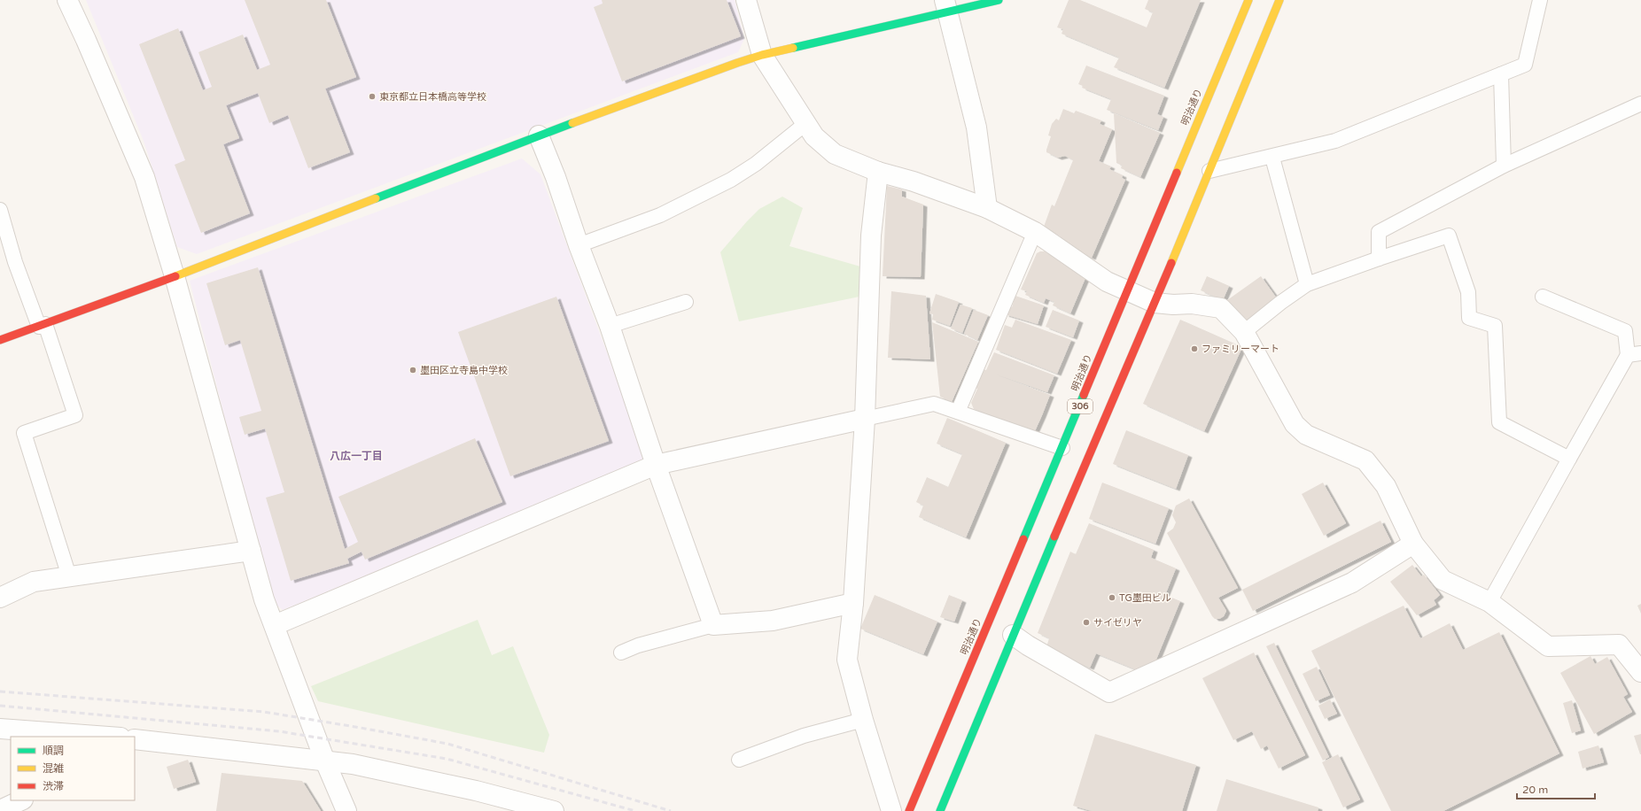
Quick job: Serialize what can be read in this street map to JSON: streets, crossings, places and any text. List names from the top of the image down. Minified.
{"streets":{"main road":["明治通り","306"]},"districts":["八広一丁目"],"places":["東京都立日本橋高等学校","ファミリーマート","墨田区立寺島中学校","TG墨田ビル","サイゼリヤ"],"legend":["順調","混雑","渋滞"],"scale_bar":"20 m"}
